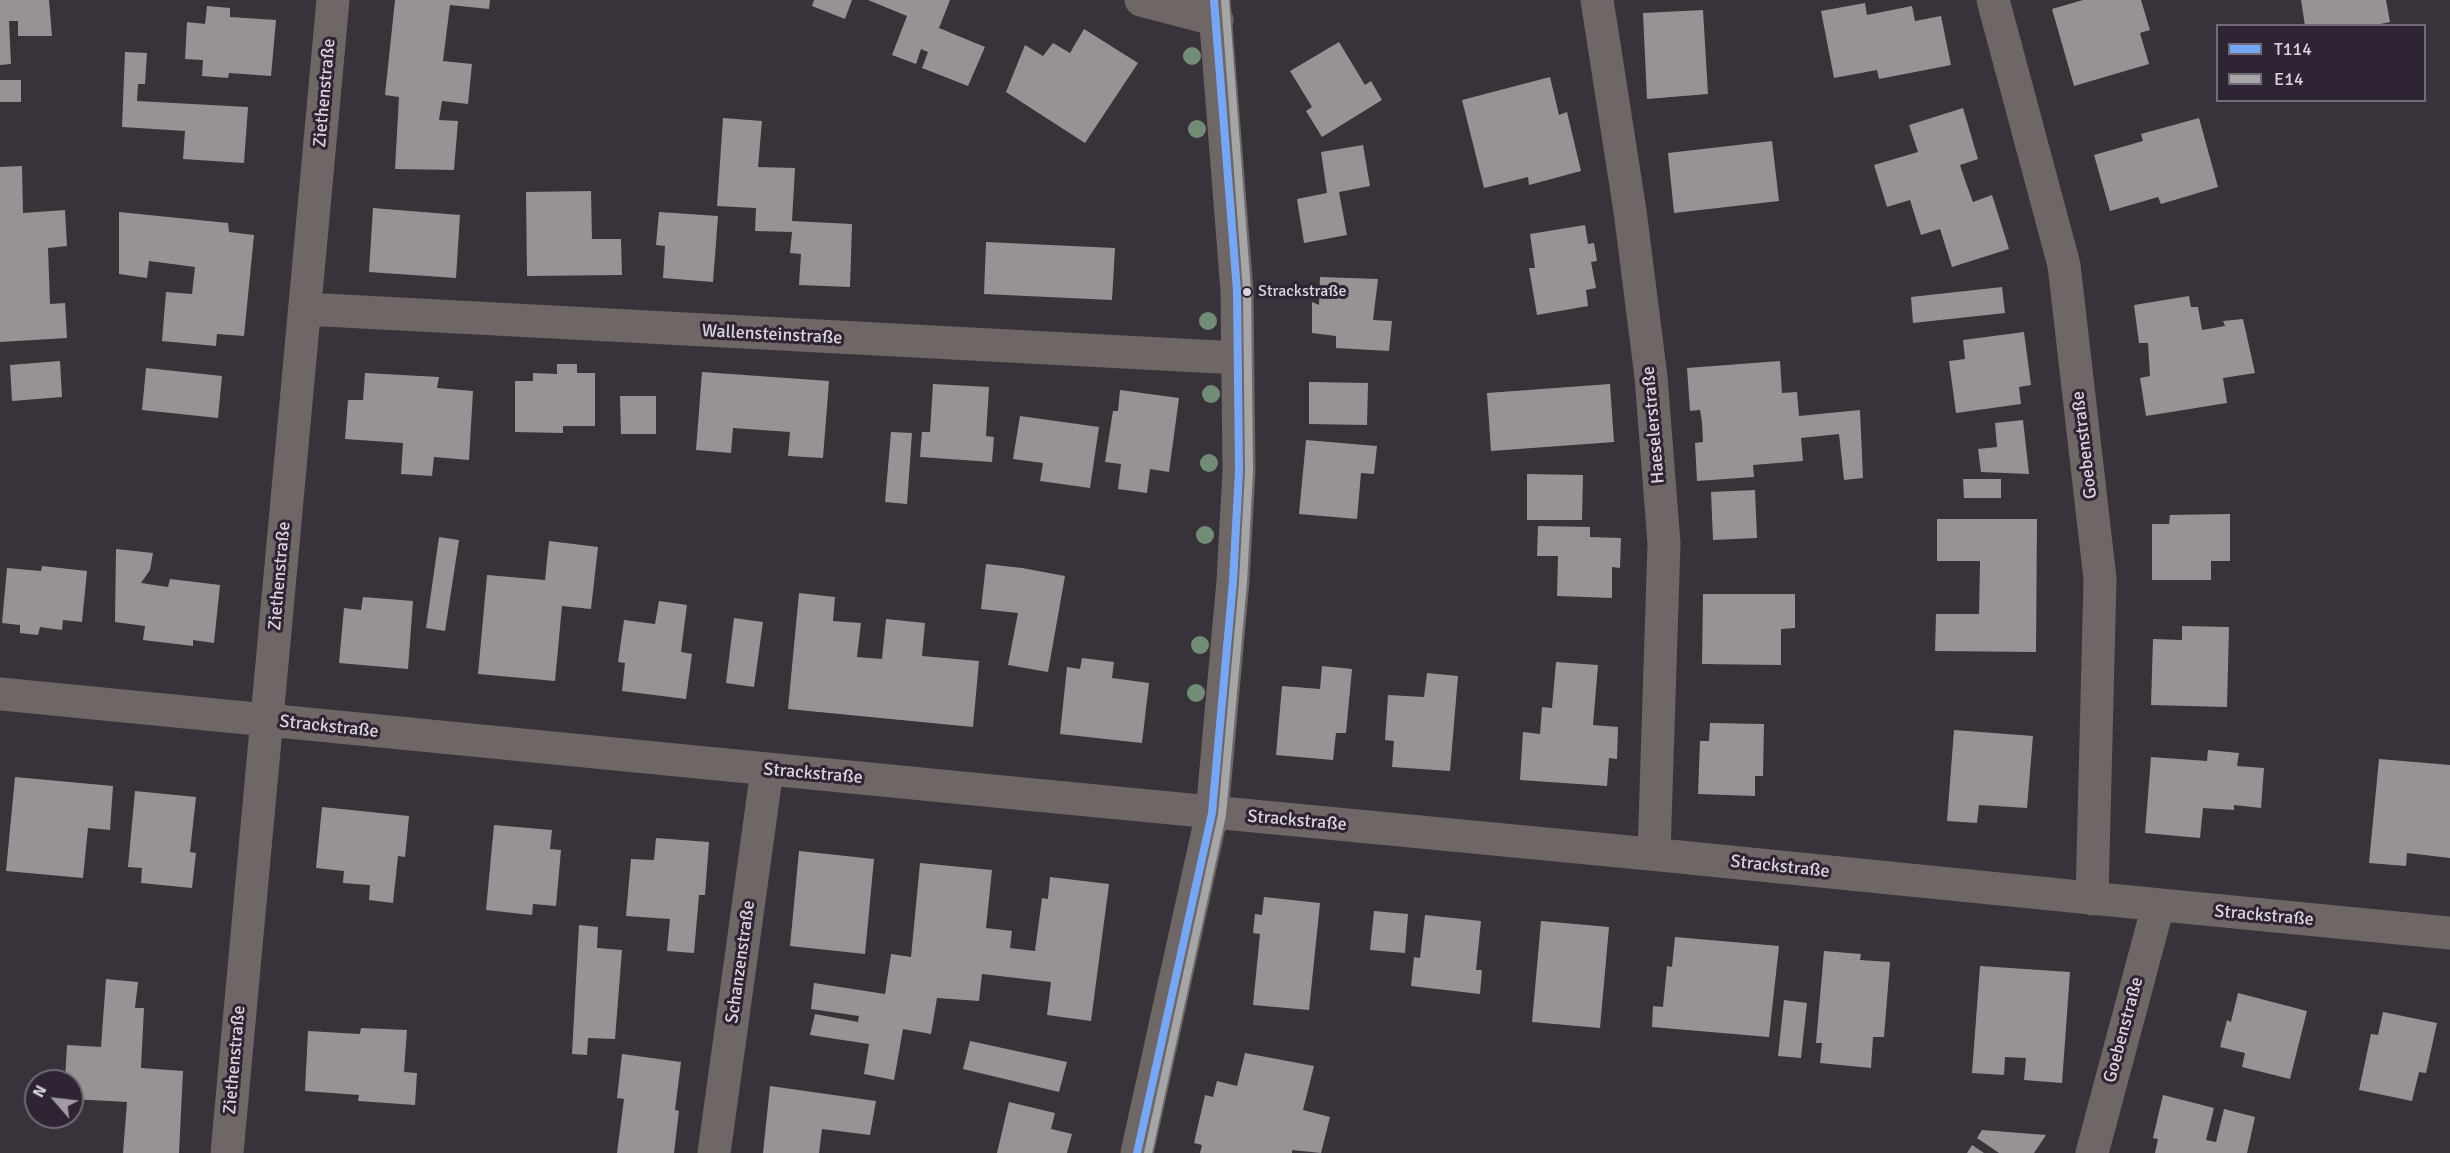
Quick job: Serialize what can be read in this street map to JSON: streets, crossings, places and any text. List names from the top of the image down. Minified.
{"streets":{"street":["Ziethenstraße","Wallensteinstraße","Haeselerstraße","Goebenstraße","Strackstraße","Schanzenstraße"]},"crossings":[["Ziethenstraße","Wallensteinstraße"],["Ziethenstraße","Strackstraße"],["Haeselerstraße","Strackstraße"],["Goebenstraße","Strackstraße"],["Strackstraße","Schanzenstraße"]],"places":["Strackstraße"],"lines":["transit line T114","transit line E14"],"legend":["T114","E14"],"north":"top left"}
